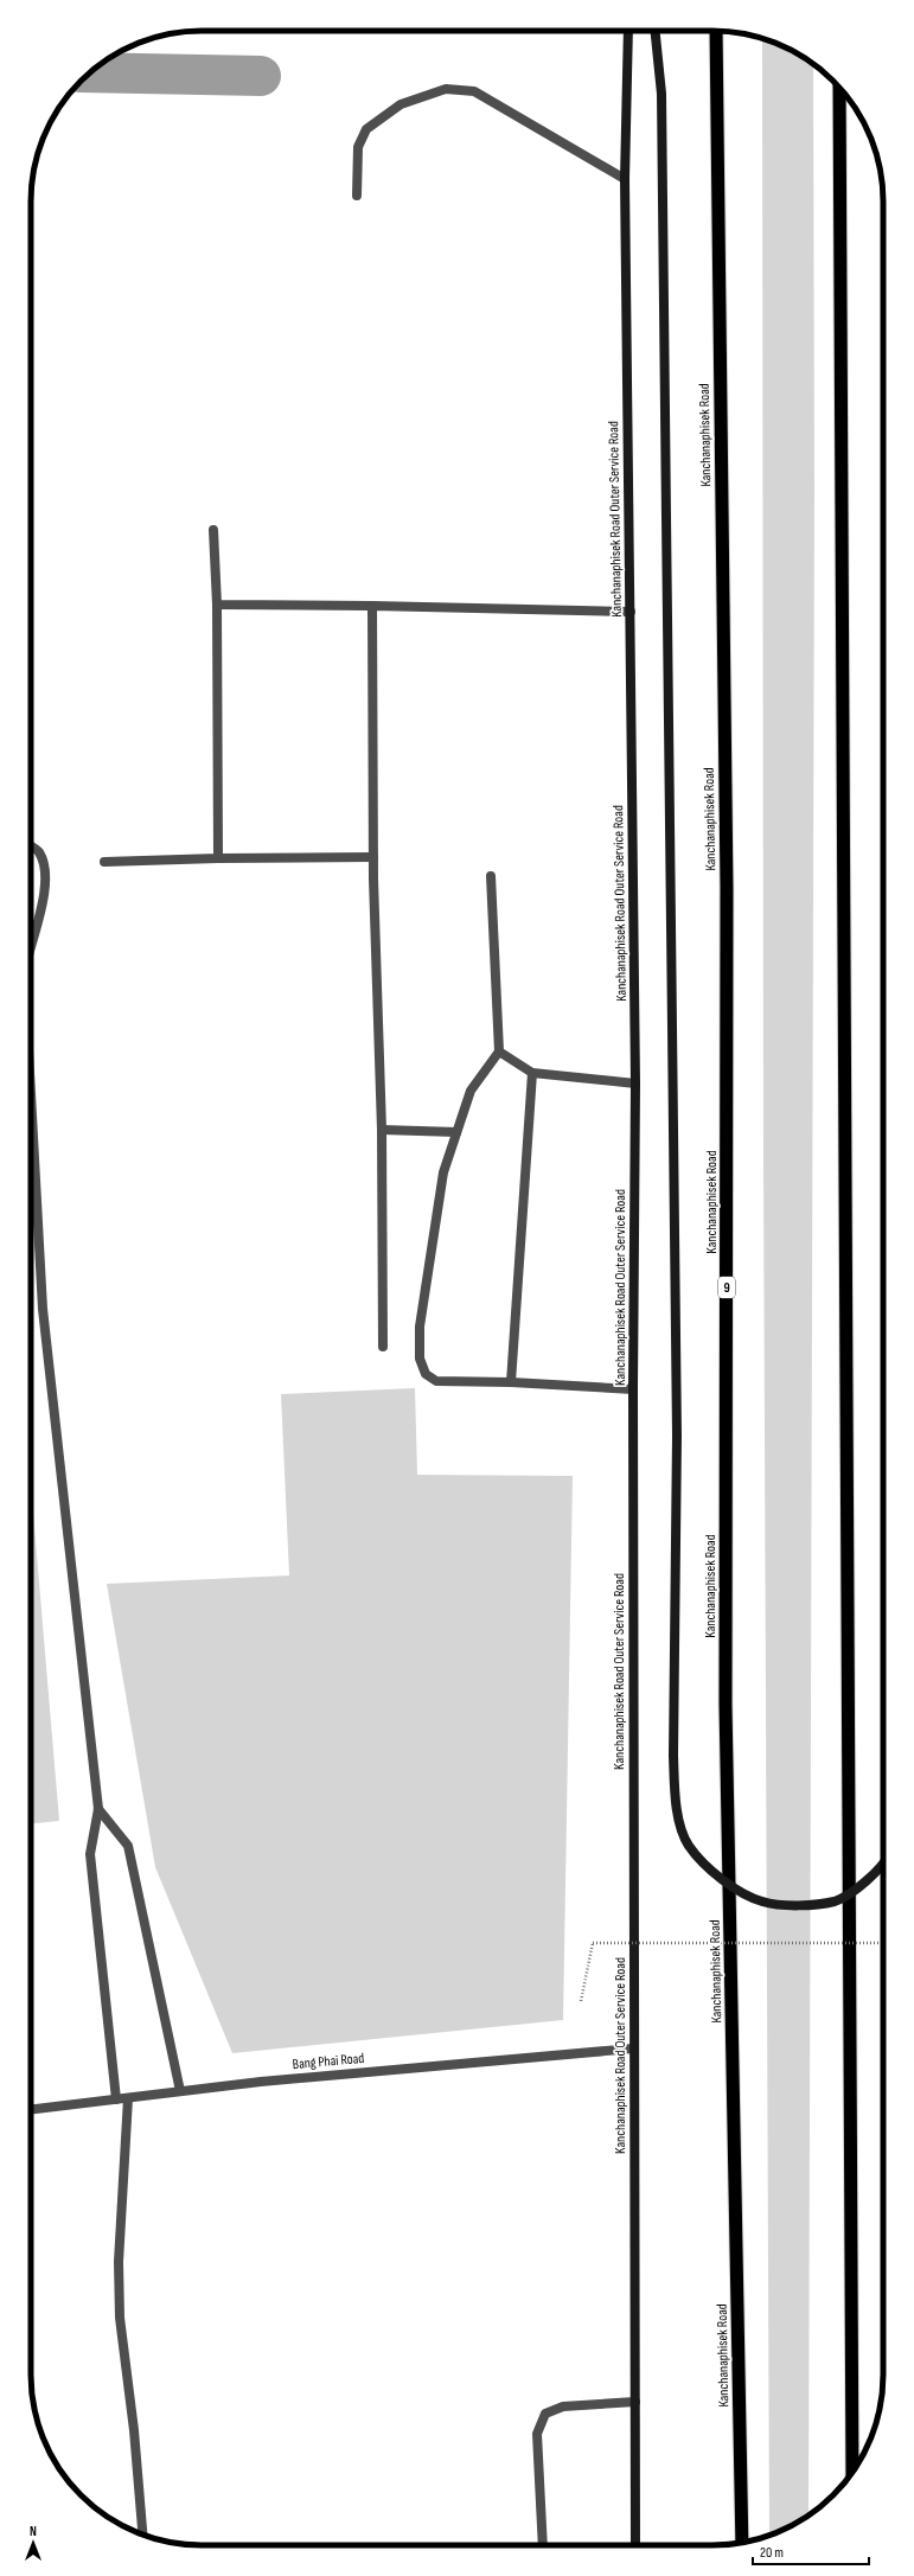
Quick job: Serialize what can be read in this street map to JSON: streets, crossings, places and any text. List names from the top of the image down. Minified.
{"streets":{"highway":["Kanchanaphisek Road","9"],"main road":["Kanchanaphisek Road Outer Service Road"],"street":["Bang Phai Road"]},"crossings":[["Kanchanaphisek Road Outer Service Road","Bang Phai Road"]],"scale_bar":"20 m","north":"top"}
